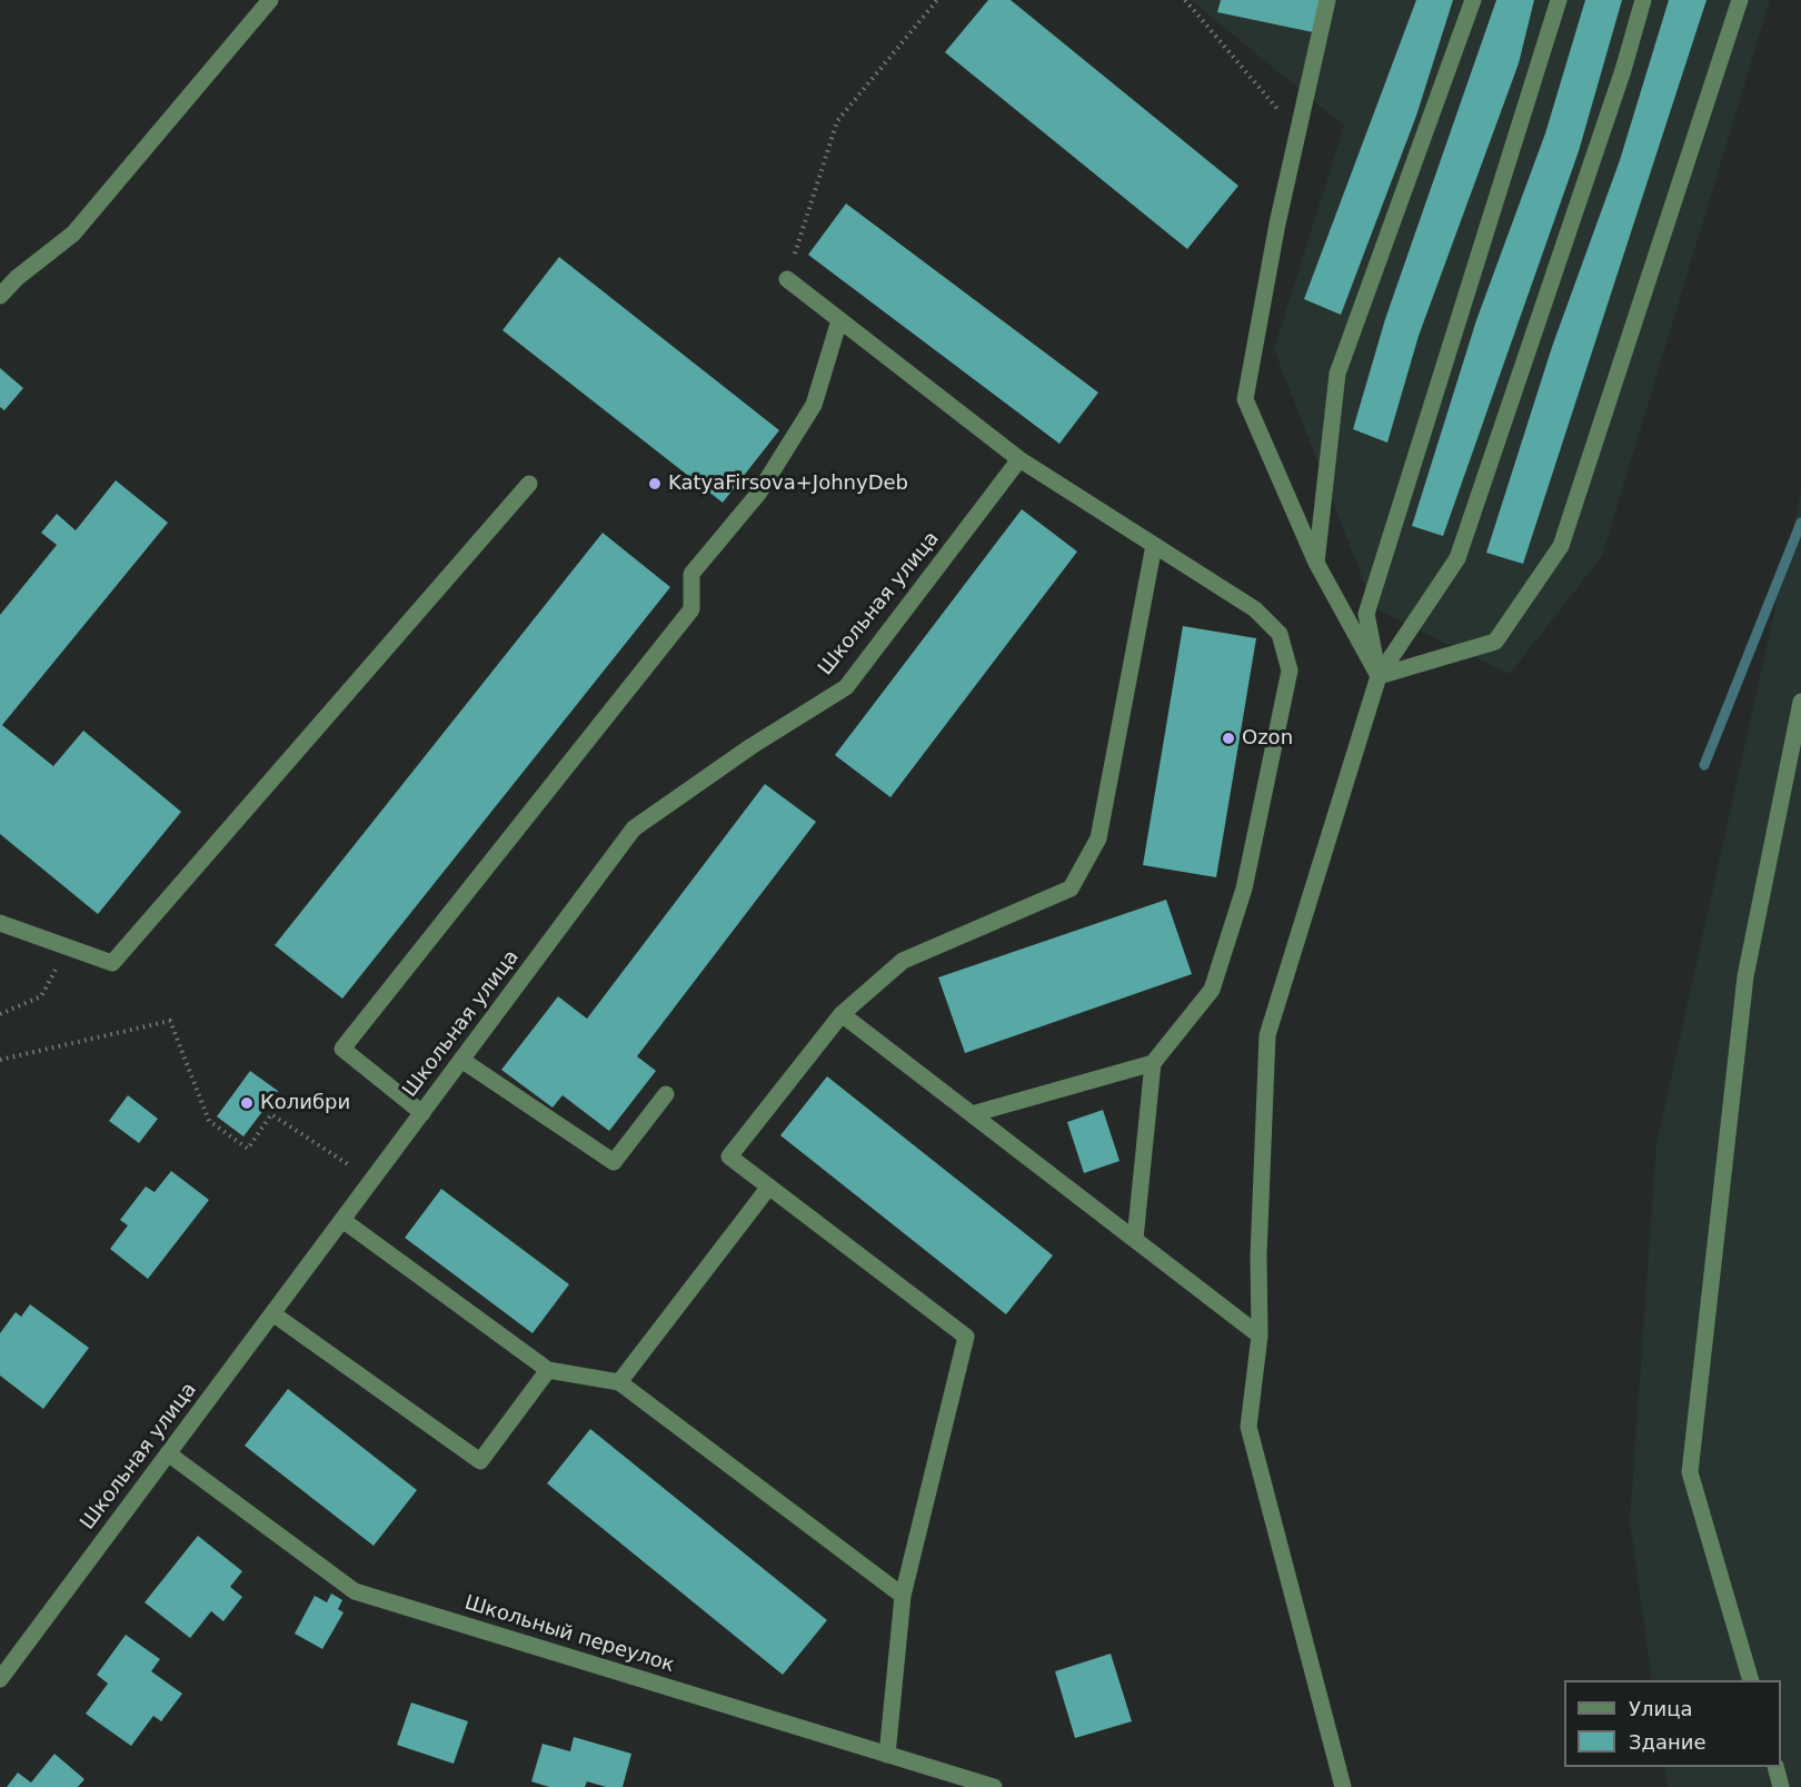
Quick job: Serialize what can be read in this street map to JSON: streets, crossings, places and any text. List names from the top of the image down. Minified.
{"streets":{"street":["Школьная улица","Школьный переулок"]},"crossings":[["Школьная улица","Школьный переулок"]],"places":["KatyaFirsova+JohnyDeb","Ozon","Колибри"],"legend":["Улица","Здание"]}
